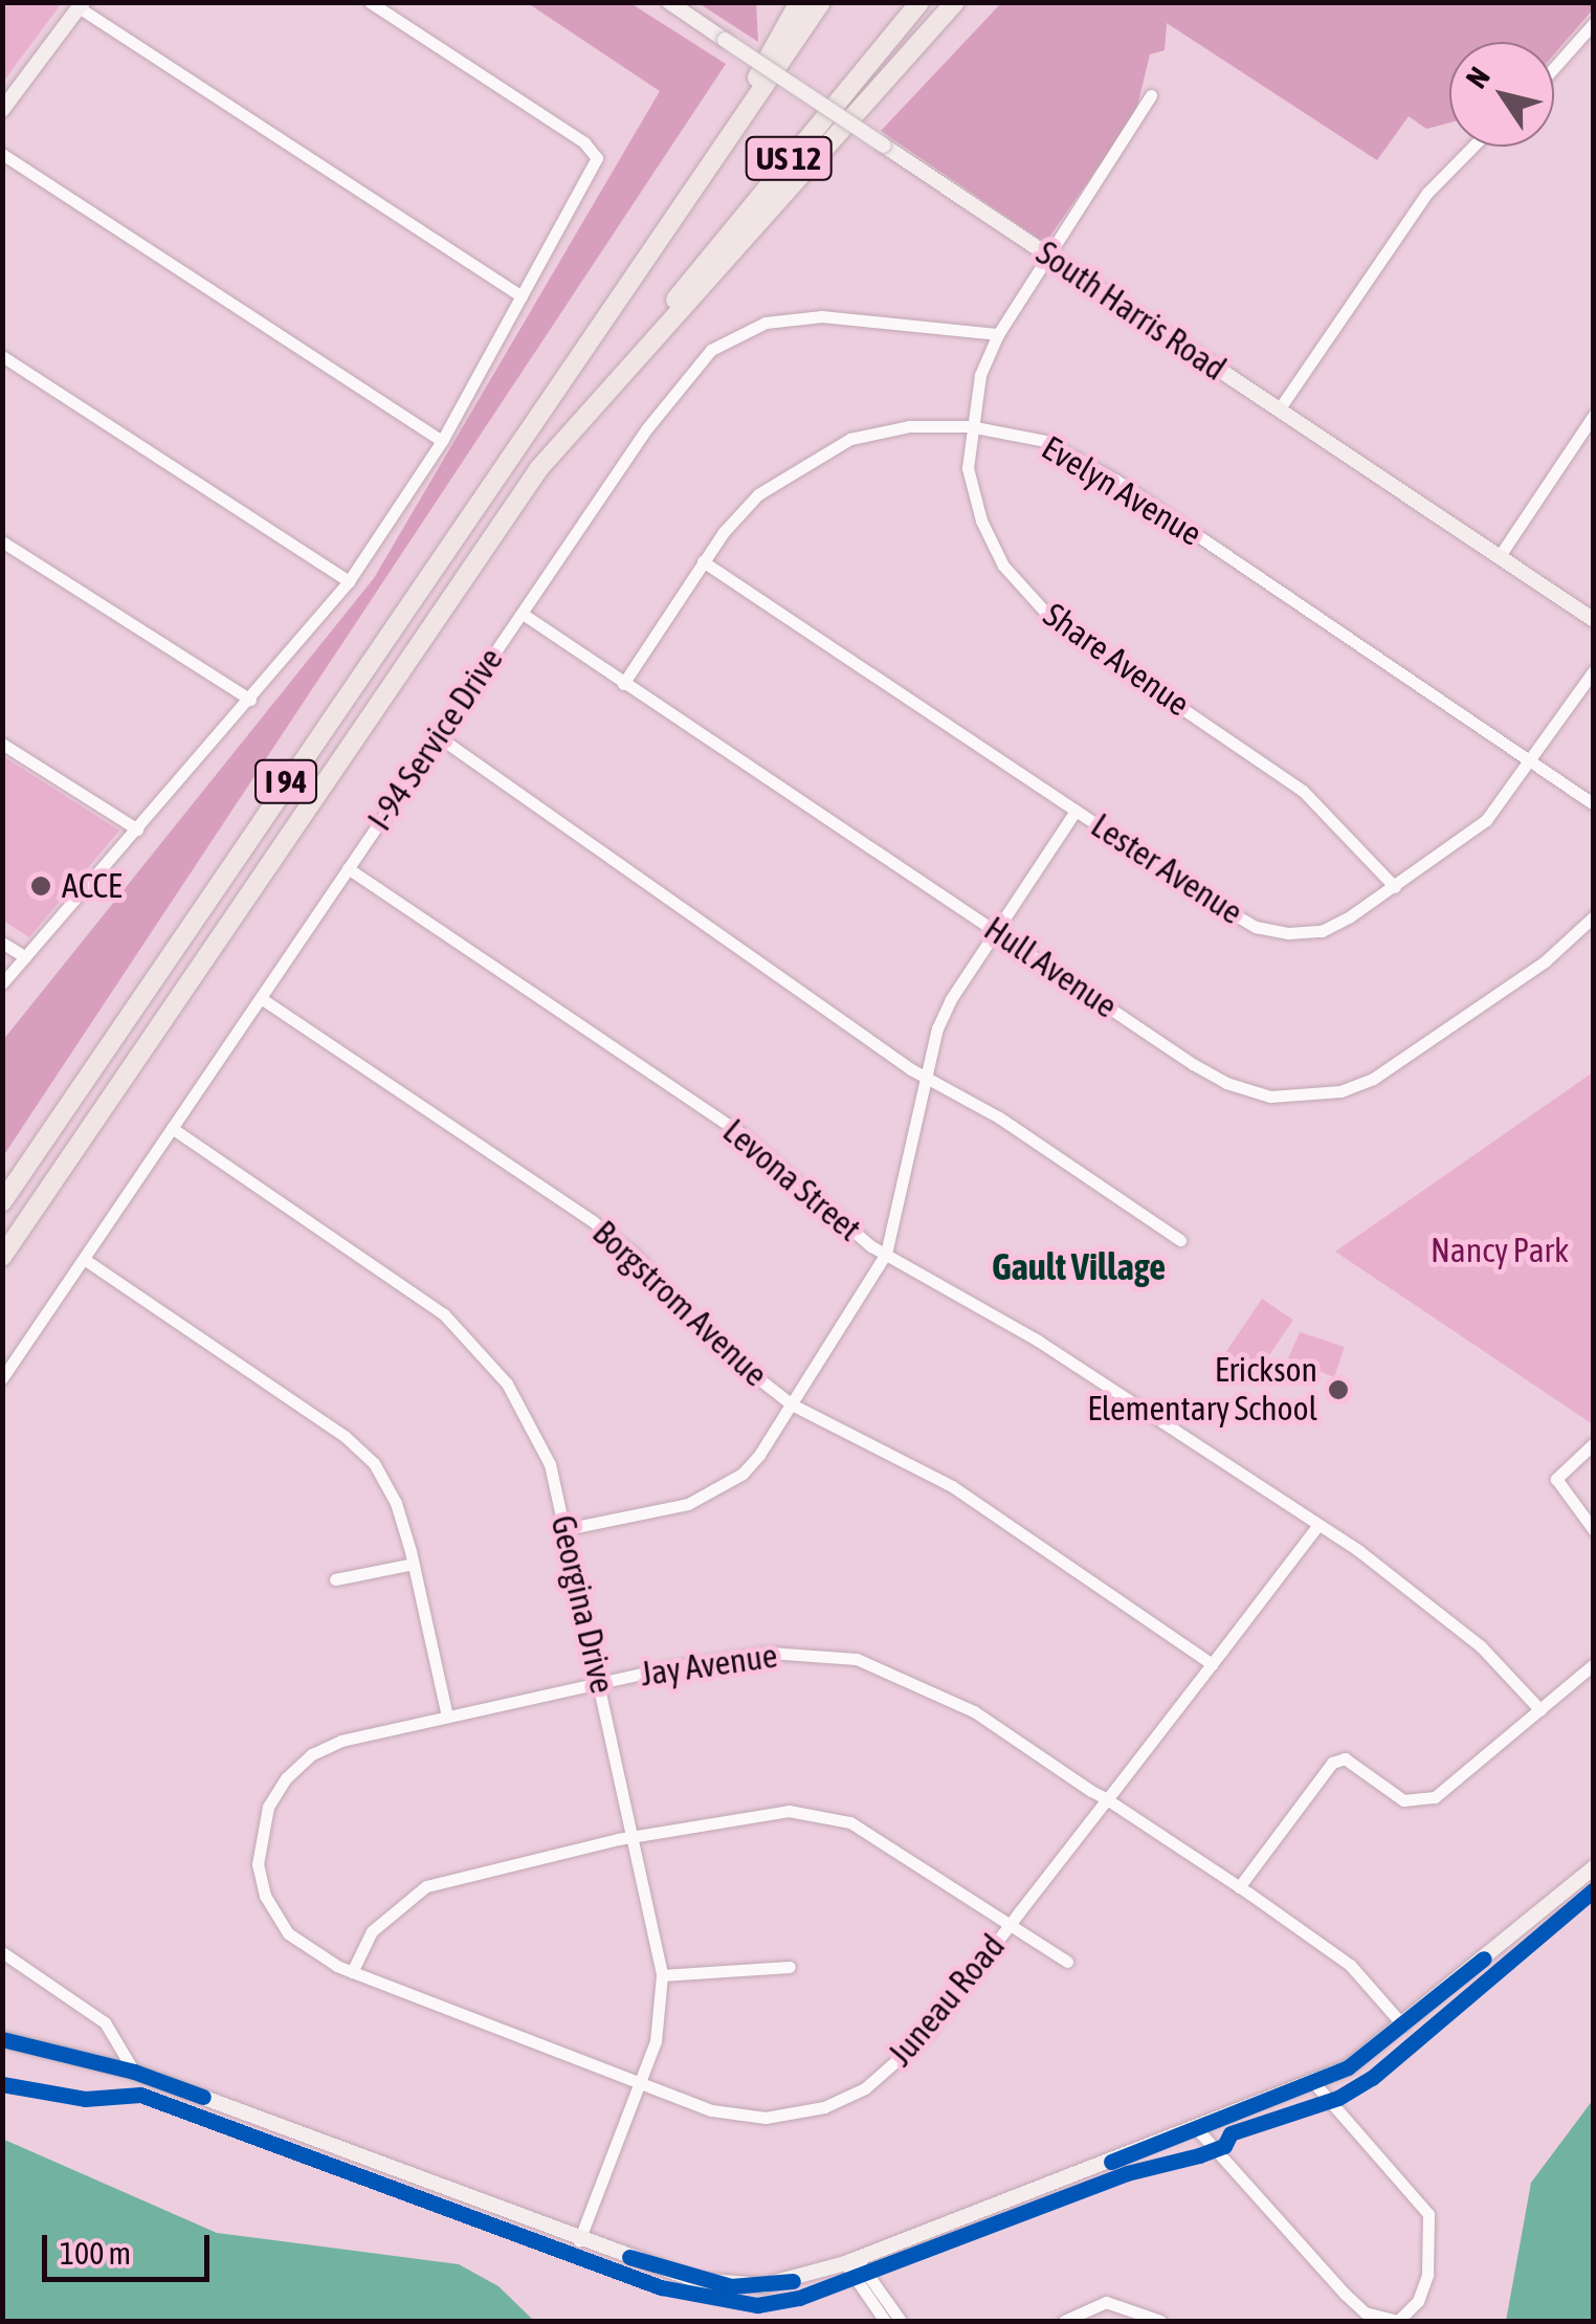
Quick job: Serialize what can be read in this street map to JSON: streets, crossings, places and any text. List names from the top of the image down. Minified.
{"streets":{"highway":["US 12","I 94"],"main road":["South Harris Road"],"street":["Evelyn Avenue","Share Avenue","I-94 Service Drive","Lester Avenue","Hull Avenue","Levona Street","Borgstrom Avenue","Georgina Drive","Jay Avenue","Juneau Road"]},"crossings":[["US 12","I 94"],["South Harris Road","Share Avenue"],["Evelyn Avenue","Share Avenue"],["Evelyn Avenue","Lester Avenue"],["Evelyn Avenue","Hull Avenue"],["Share Avenue","I-94 Service Drive"],["Share Avenue","Lester Avenue"],["I-94 Service Drive","Hull Avenue"],["I-94 Service Drive","Levona Street"],["I-94 Service Drive","Borgstrom Avenue"],["I-94 Service Drive","Georgina Drive"],["Levona Street","Juneau Road"],["Borgstrom Avenue","Juneau Road"],["Georgina Drive","Jay Avenue"],["Georgina Drive","Juneau Road"],["Jay Avenue","Juneau Road"]],"districts":["Gault Village"],"parks":["Nancy Park"],"places":["ACCE","Erickson Elementary School"],"scale_bar":"100 m","north":"top left"}
